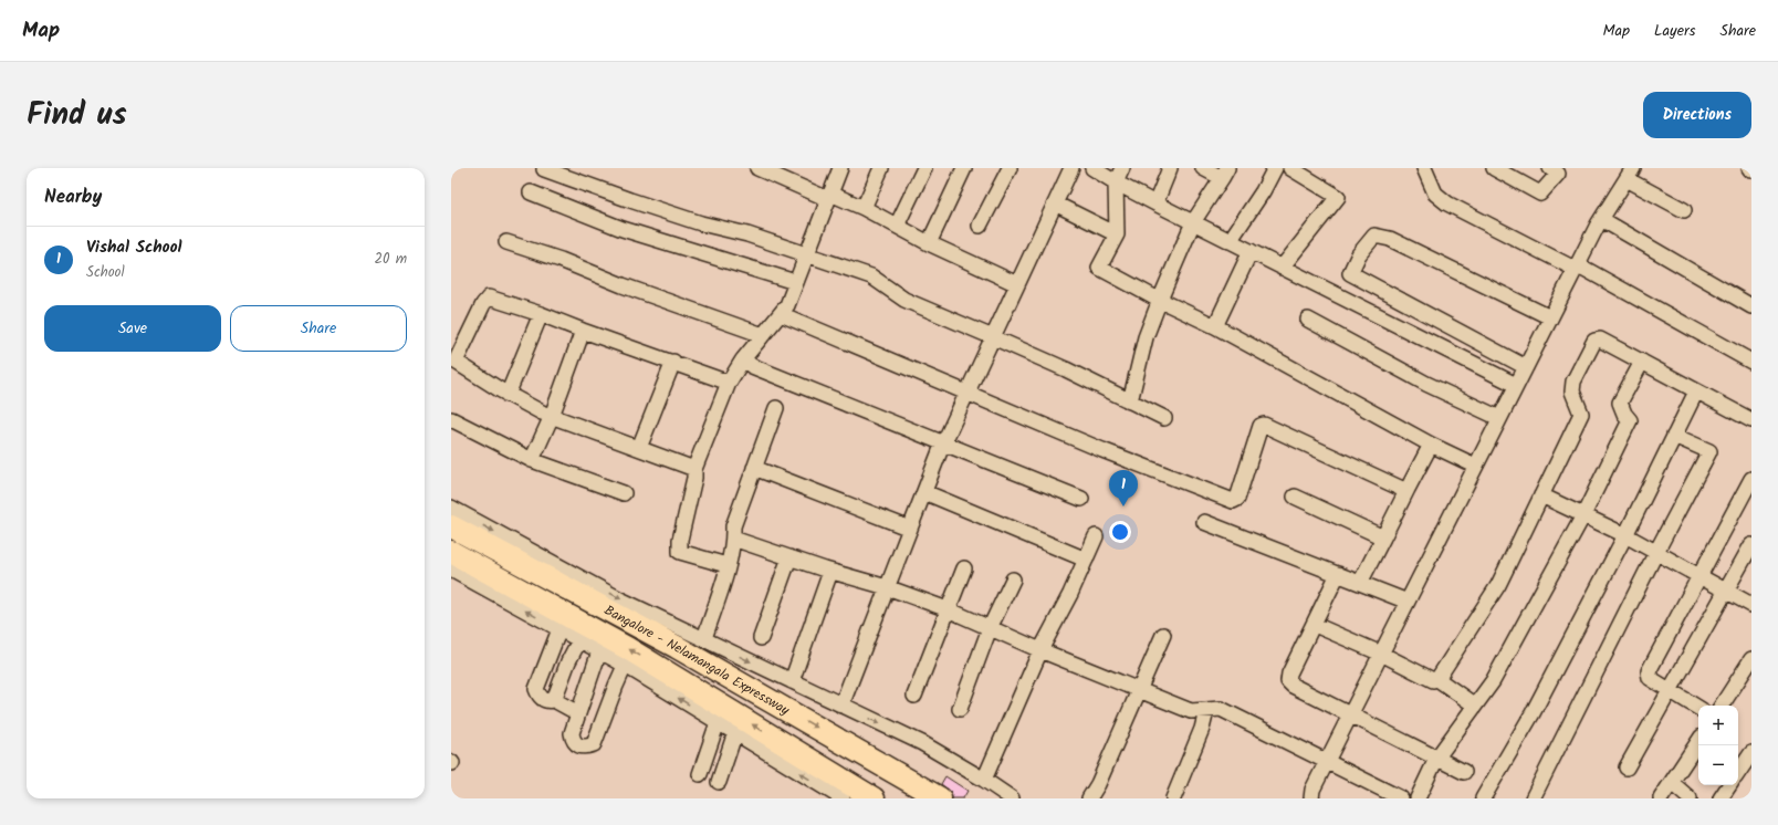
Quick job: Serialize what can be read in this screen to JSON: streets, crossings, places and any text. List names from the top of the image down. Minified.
{"streets":{"highway":["Bangalore - Nelamangala Expressway"]},"page":{"header":"Map","nav":["Map","Layers","Share"],"title":"Find us","buttons":["Directions",["Save","Share"]],"heading":"Nearby","list":[{"mark":"1","name":"Vishal School","note":"School","value":"20 m"}],"pins":"1","map_buttons":["+","−"]}}
